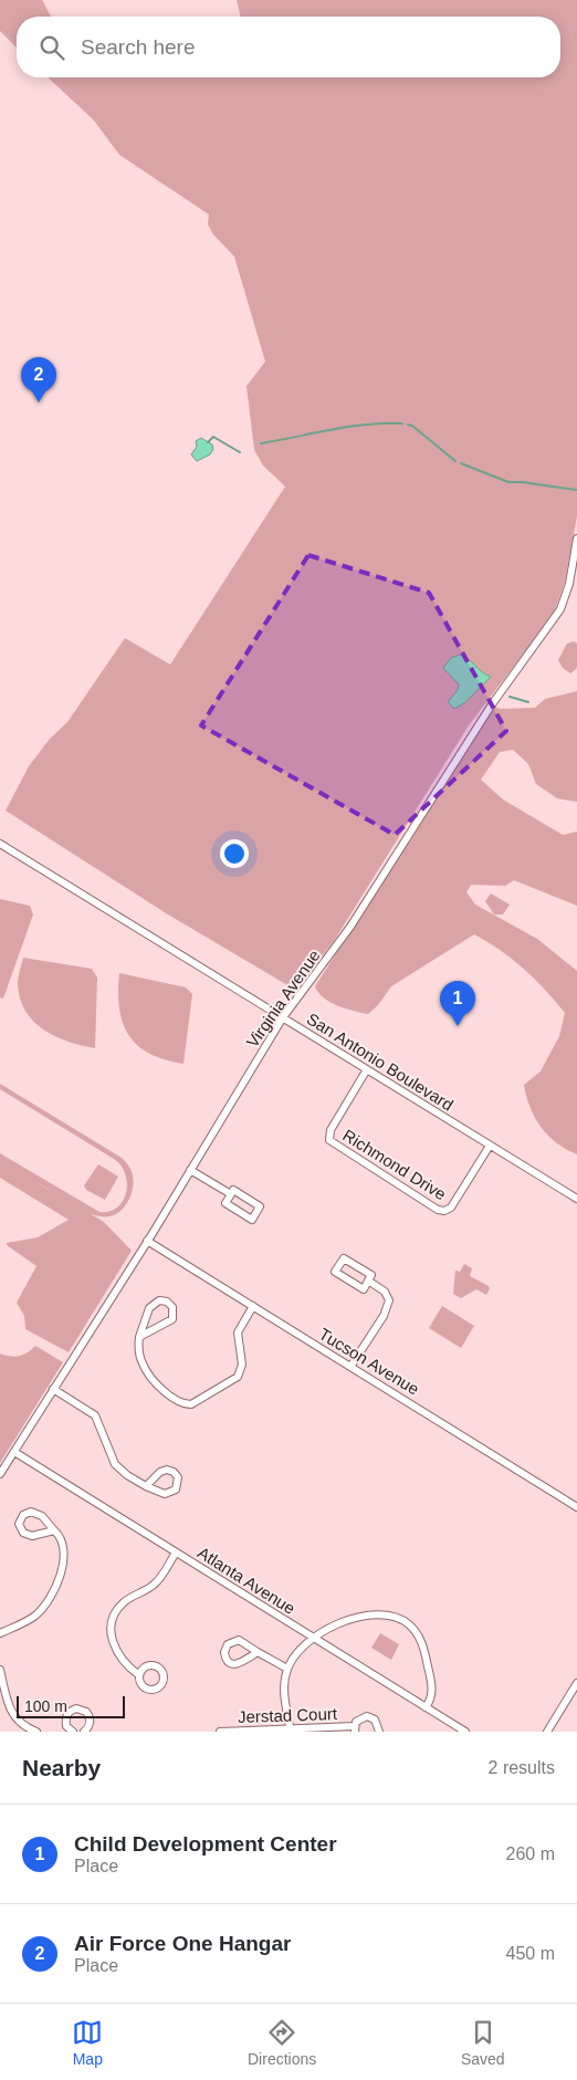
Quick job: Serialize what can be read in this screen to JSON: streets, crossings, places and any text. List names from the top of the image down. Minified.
{"streets":{"street":["Virginia Avenue","San Antonio Boulevard","Richmond Drive","Tucson Avenue","Atlanta Avenue","Jerstad Court"]},"crossings":[["Virginia Avenue","San Antonio Boulevard"],["Virginia Avenue","Tucson Avenue"],["Virginia Avenue","Atlanta Avenue"],["San Antonio Boulevard","Richmond Drive"]],"scale_bar":"100 m","page":{"search":"Search here","pins":["2","1"],"scale":"100 m","heading":["Nearby","2 results"],"list":[{"mark":"1","name":"Child Development Center","note":"Place","value":"260 m"},{"mark":"2","name":"Air Force One Hangar","note":"Place","value":"450 m"}],"nav":["Map","Directions","Saved"]}}
